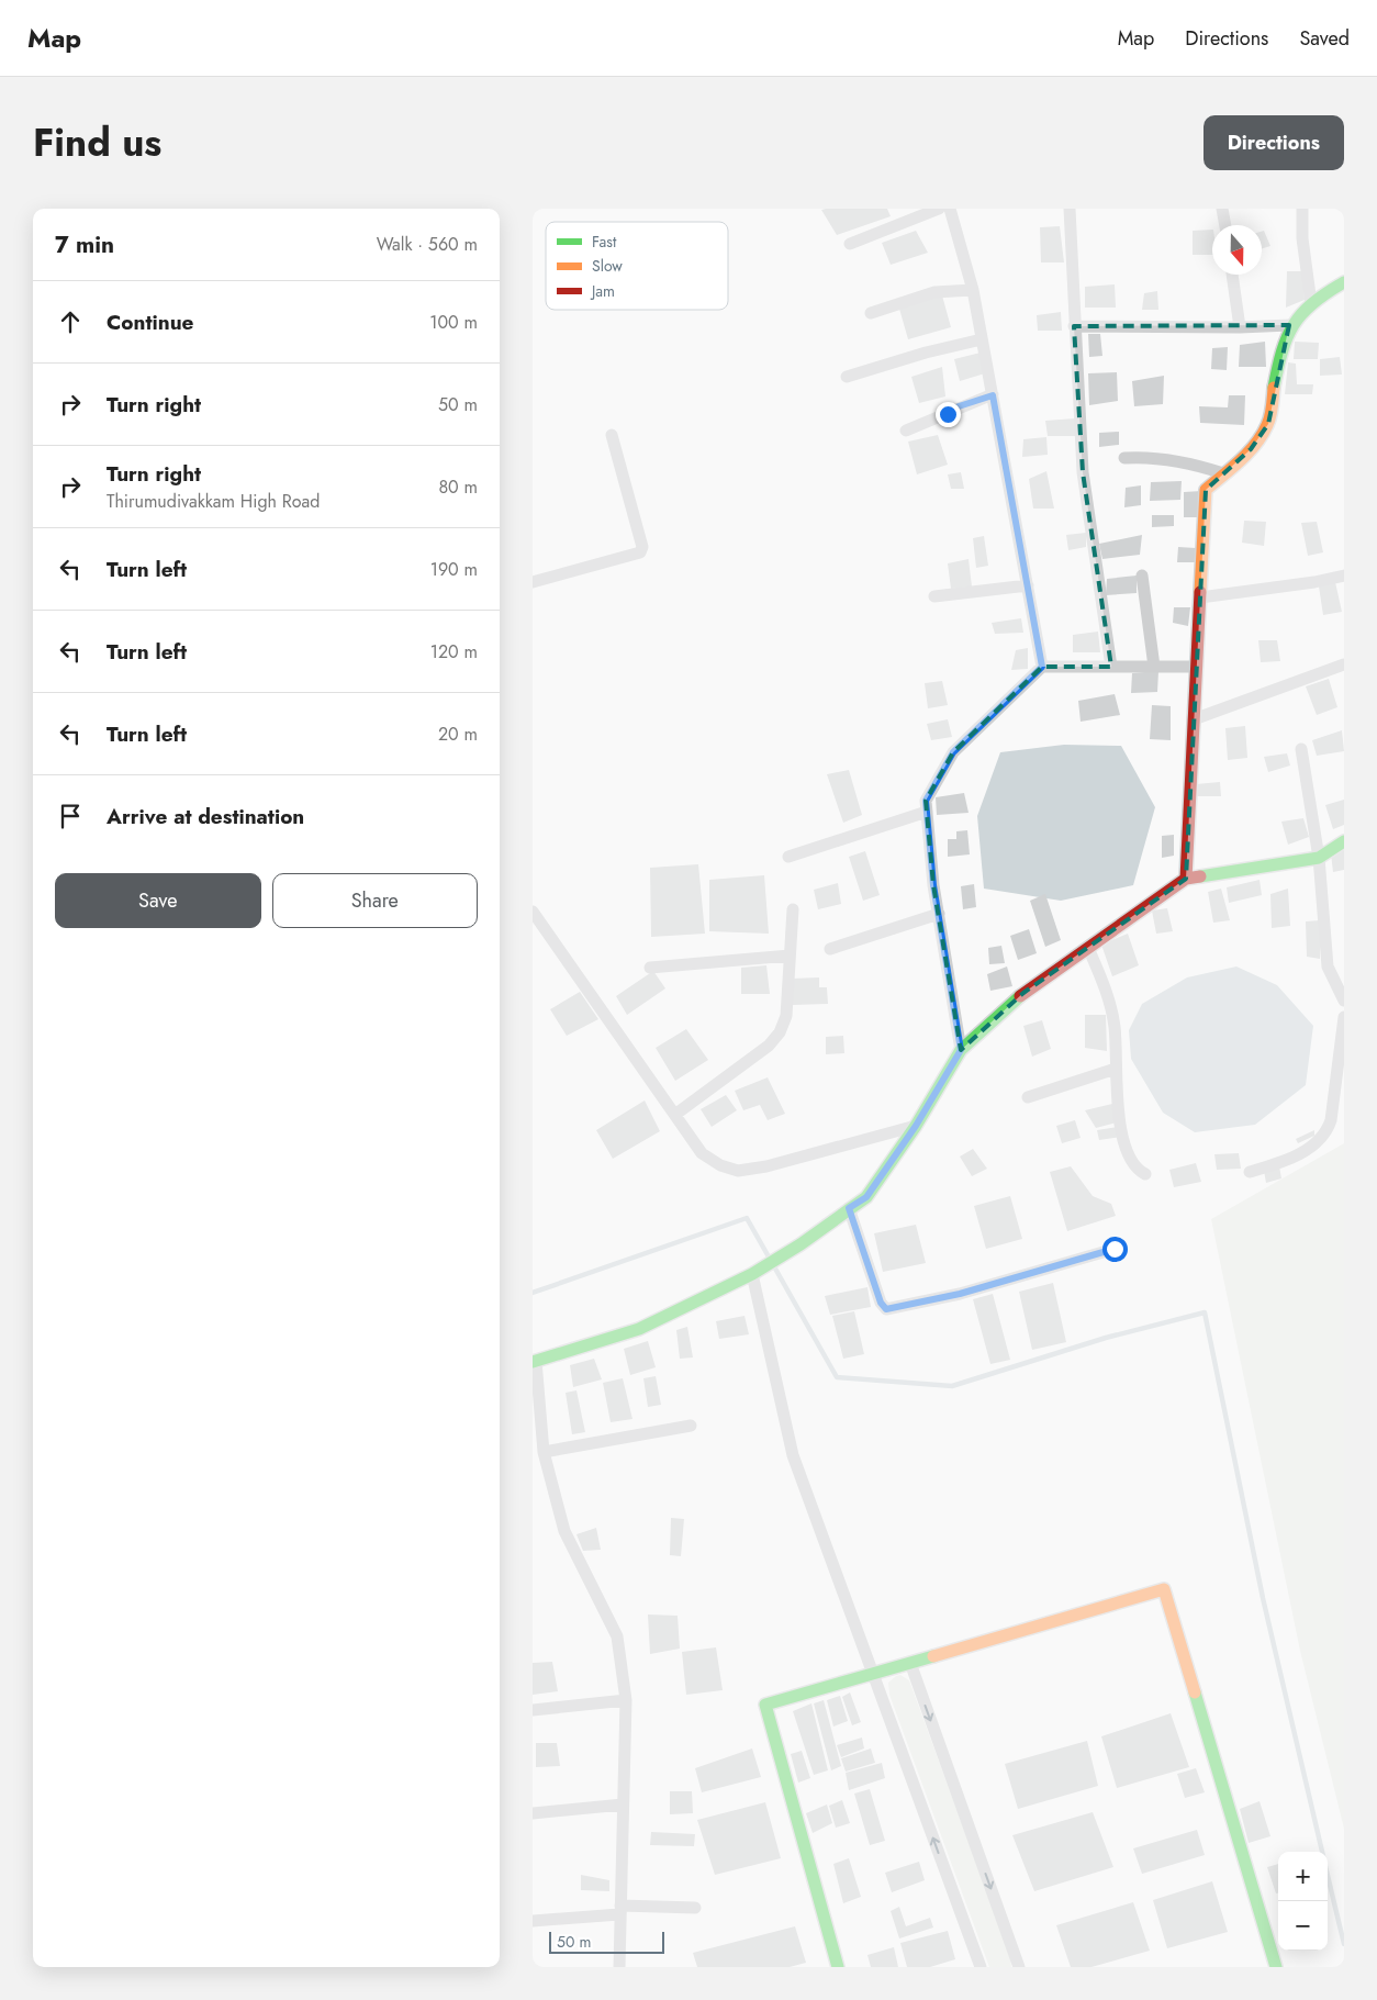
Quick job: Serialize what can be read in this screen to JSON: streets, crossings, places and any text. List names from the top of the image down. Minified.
{"legend":["Fast","Slow","Jam"],"scale_bar":"50 m","north":"bottom","page":{"header":"Map","nav":["Map","Directions","Saved"],"title":"Find us","buttons":["Directions",["Save","Share"]],"heading":["7 min","Walk · 560 m"],"list":[["Continue","100 m"],["Turn right","50 m"],["Turn right","Thirumudivakkam High Road","80 m"],["Turn left","190 m"],["Turn left","120 m"],["Turn left","20 m"],"Arrive at destination"],"map_buttons":["+","−"],"scale":"50 m"}}
